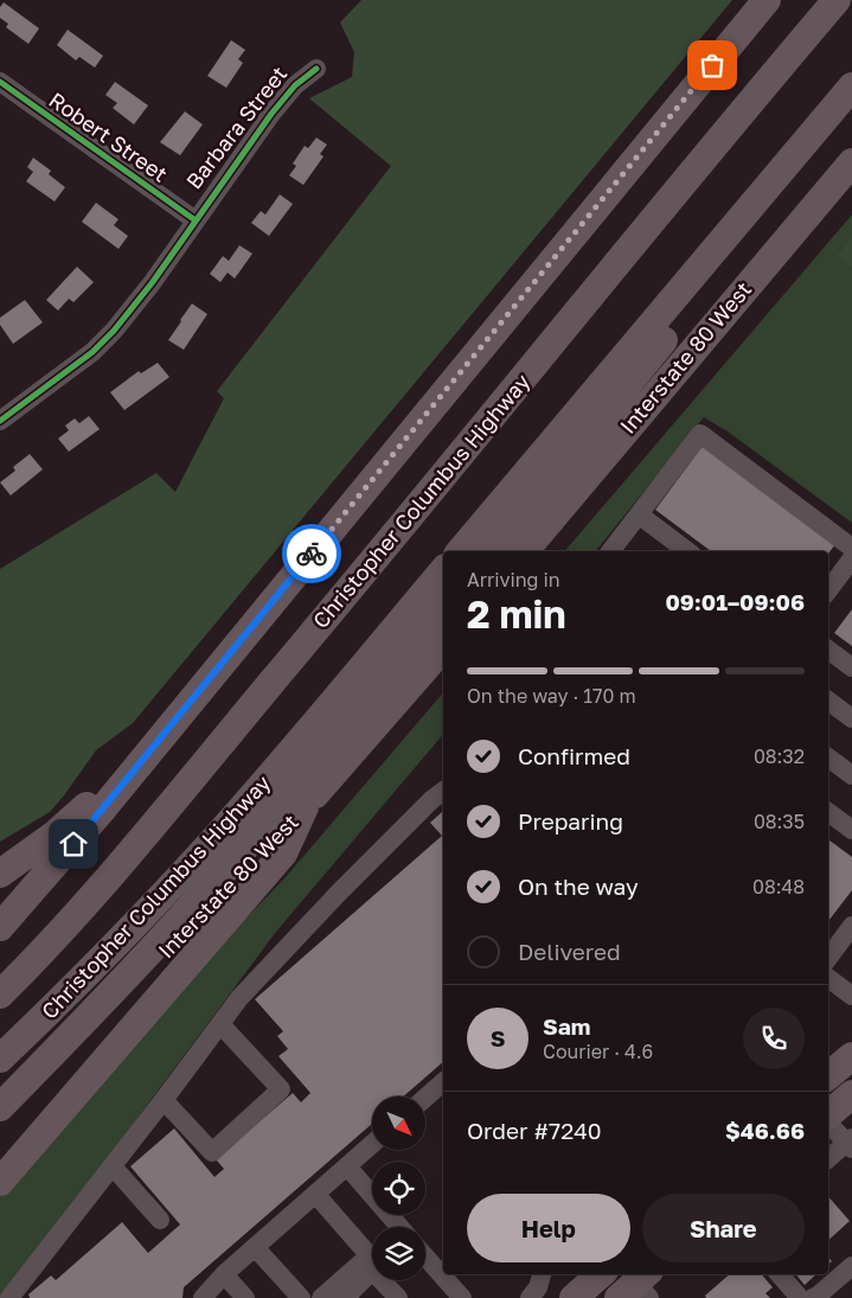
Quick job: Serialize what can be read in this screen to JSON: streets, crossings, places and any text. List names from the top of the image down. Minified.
{"streets":{"highway":["Interstate 80 West","Christopher Columbus Highway"],"street":["Barbara Street","Robert Street"]},"crossings":[["Barbara Street","Robert Street"]],"north":"bottom right","page":{"heading":["2 min","Arriving in","09:01–09:06"],"panel":["Sam","Courier · 4.6","Order #7240","$46.66"],"bar":"On the way · 170 m","list":[["Confirmed","08:32"],["Preparing","08:35"],["On the way","08:48"],"Delivered"],"round":"S","buttons":["Help","Share"]}}
